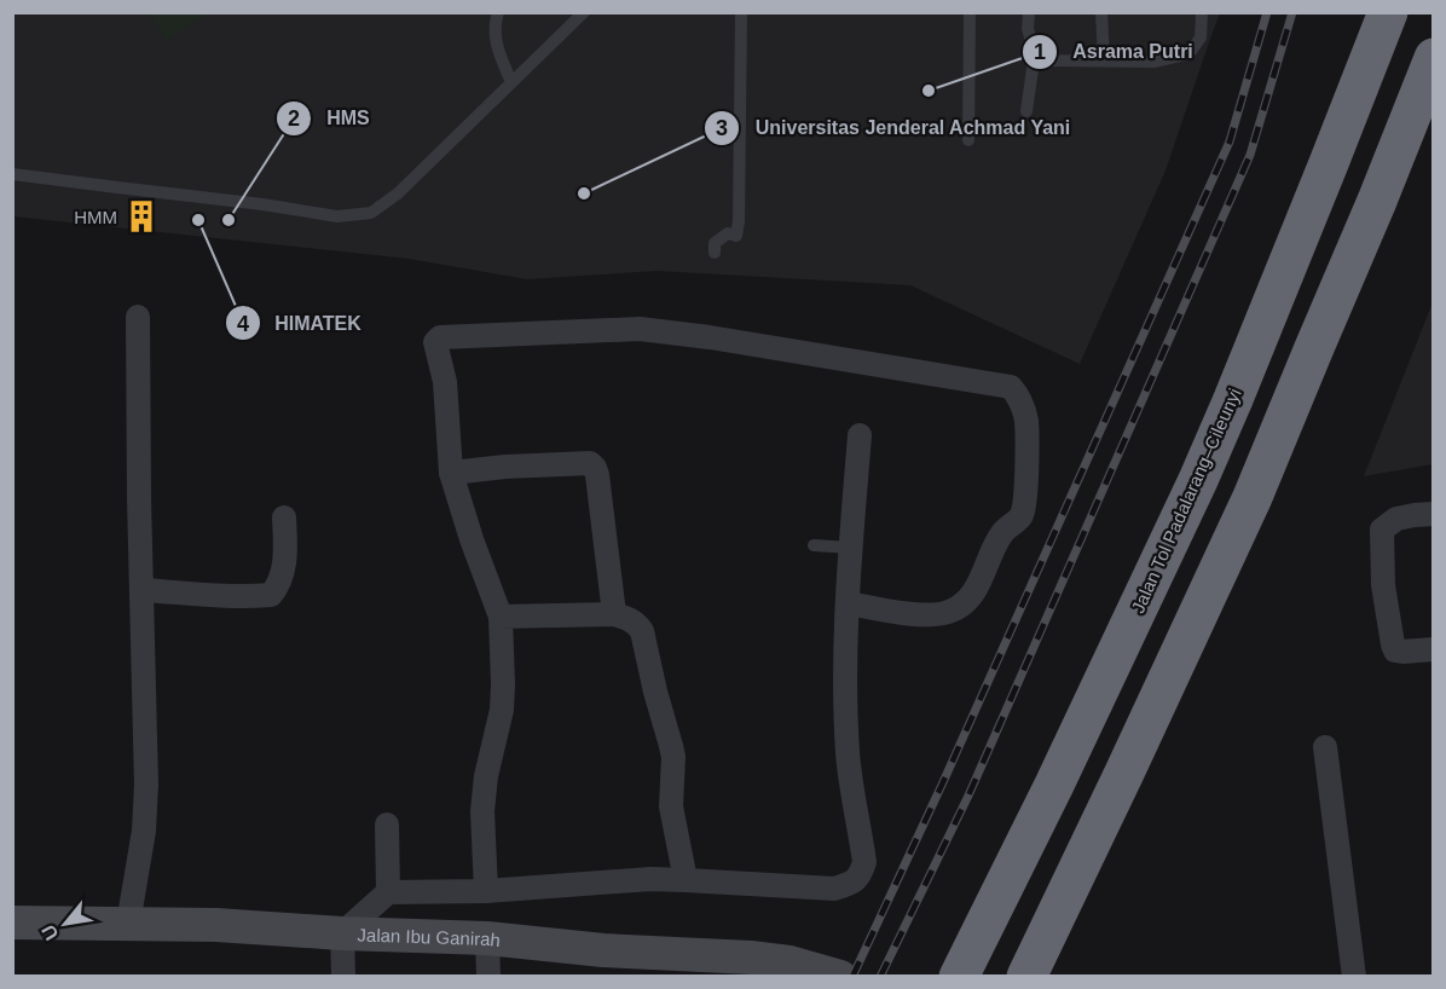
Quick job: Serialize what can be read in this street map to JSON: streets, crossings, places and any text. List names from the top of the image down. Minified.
{"streets":{"highway":["Jalan Tol Padalarang–Cileunyi"],"main road":["Jalan Ibu Ganirah"]},"places":{"other":["Asrama Putri","Universitas Jenderal Achmad Yani","HIMATEK","HMS"],"building":["HMM"]},"north":"bottom left"}
